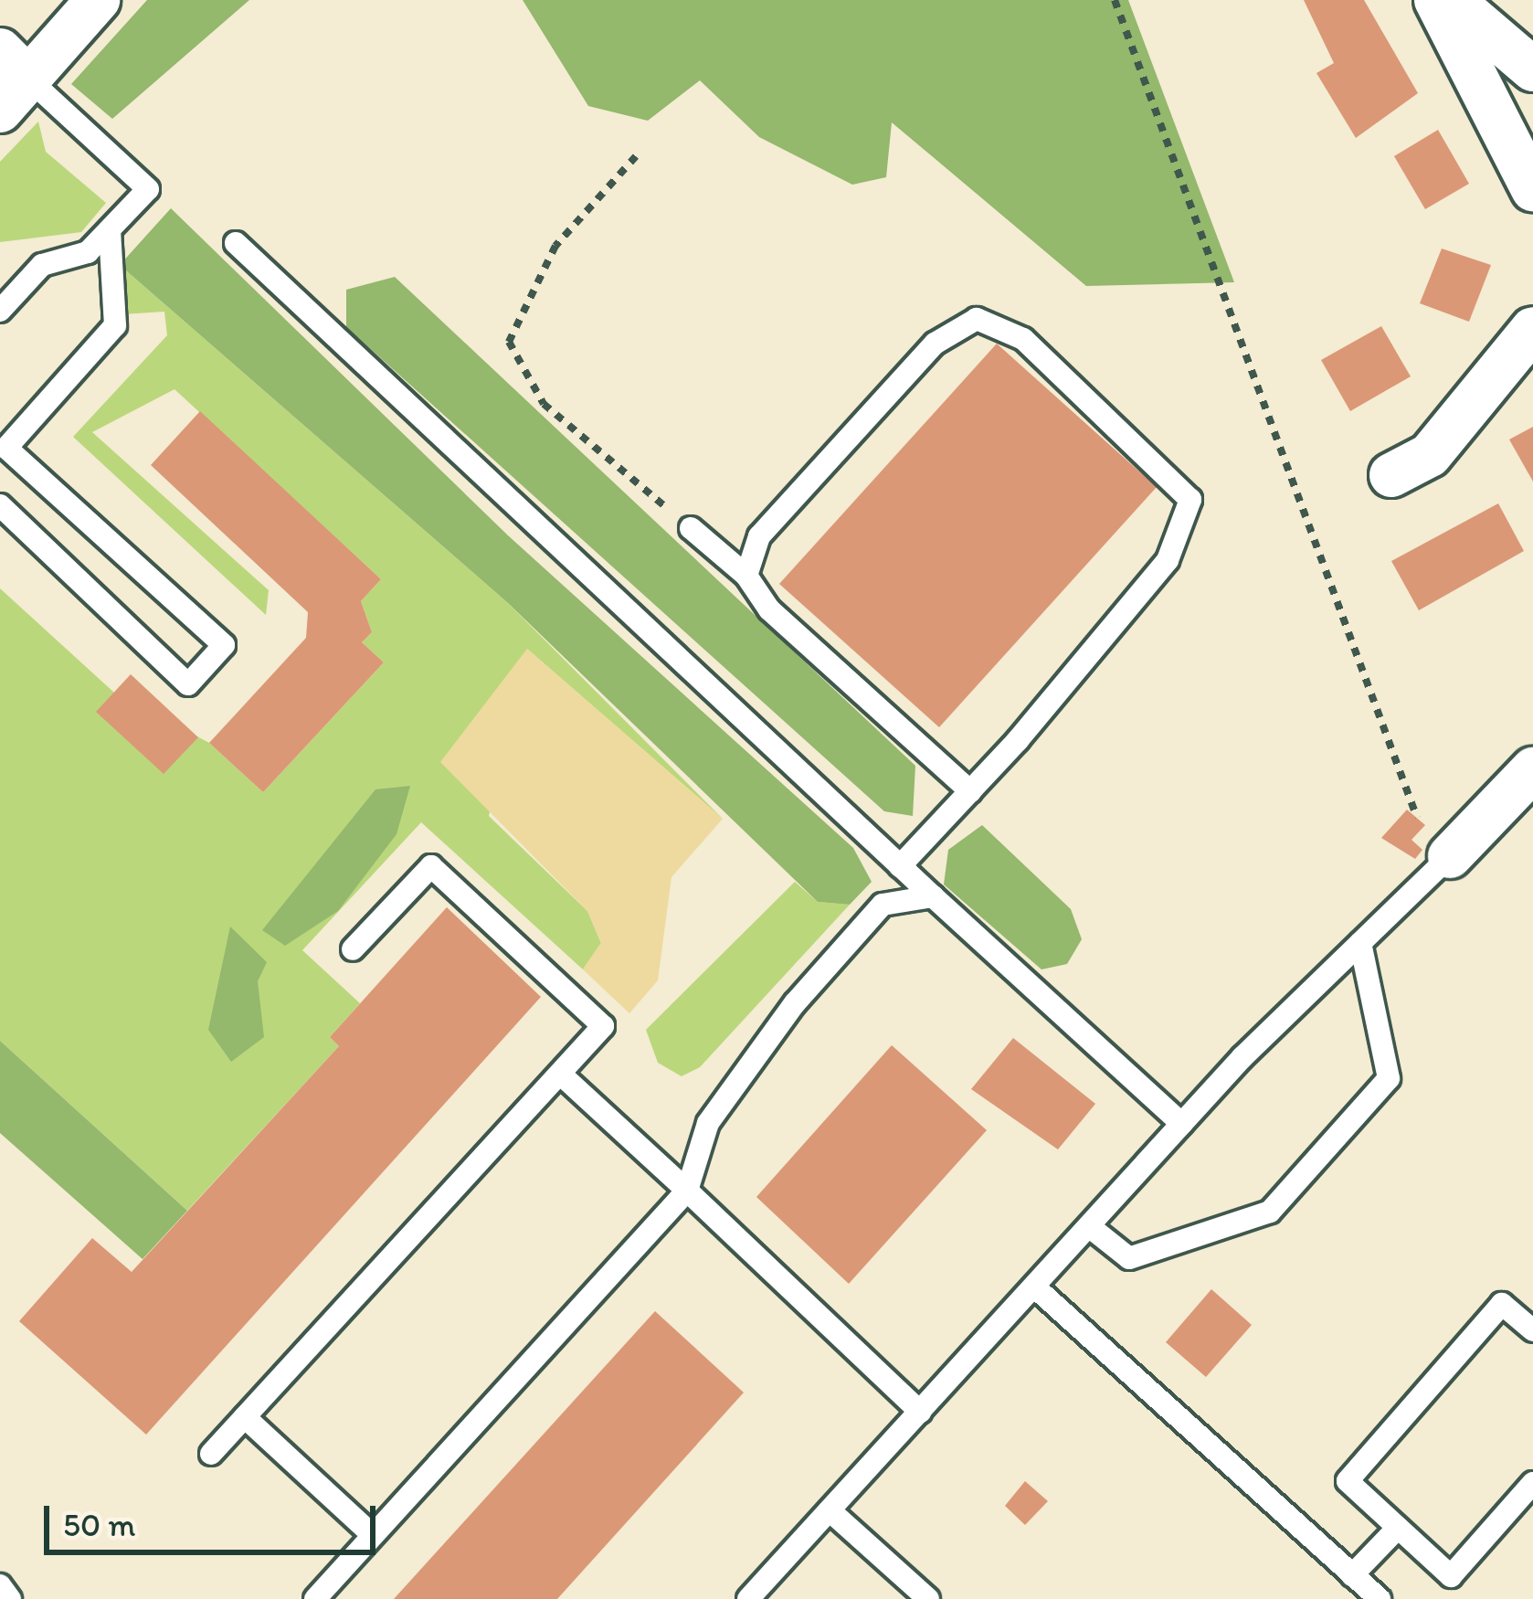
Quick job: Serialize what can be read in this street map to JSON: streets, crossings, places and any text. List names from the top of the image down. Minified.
{"scale_bar":"50 m"}
